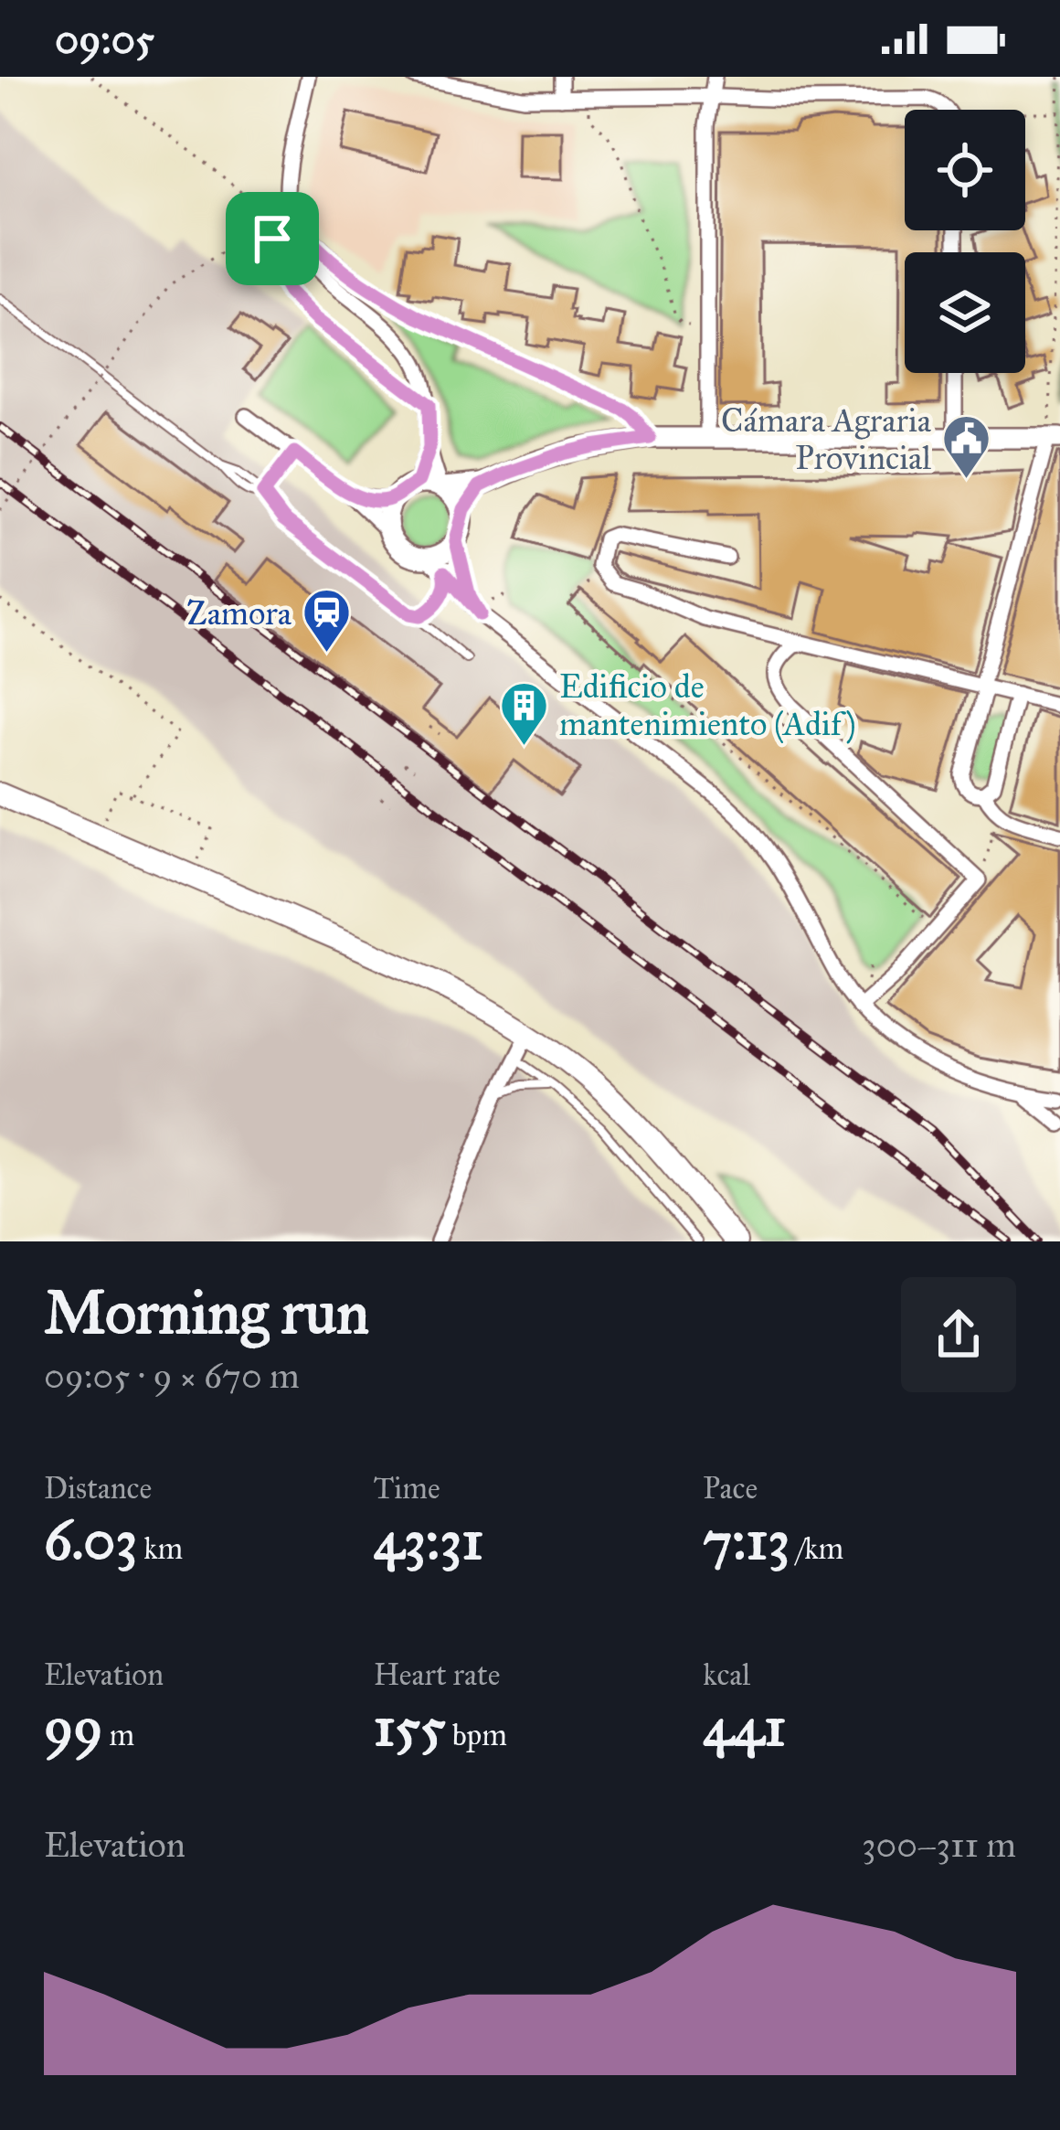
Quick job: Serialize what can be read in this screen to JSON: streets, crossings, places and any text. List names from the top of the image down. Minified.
{"places":{"public building":["Cámara Agraria Provincial"],"station":["Zamora"],"building":["Edificio de mantenimiento (Adif)"]},"page":{"status":"09:05","heading":["Morning run","09:05 · 9 × 670 m"],"stats":[["Distance","6.03 km"],["Time","43:31"],["Pace","7:13 /km"],["Elevation","99 m"],["Heart rate","155 bpm"],["kcal","441"]],"chart":["Elevation","300–311 m"]}}
